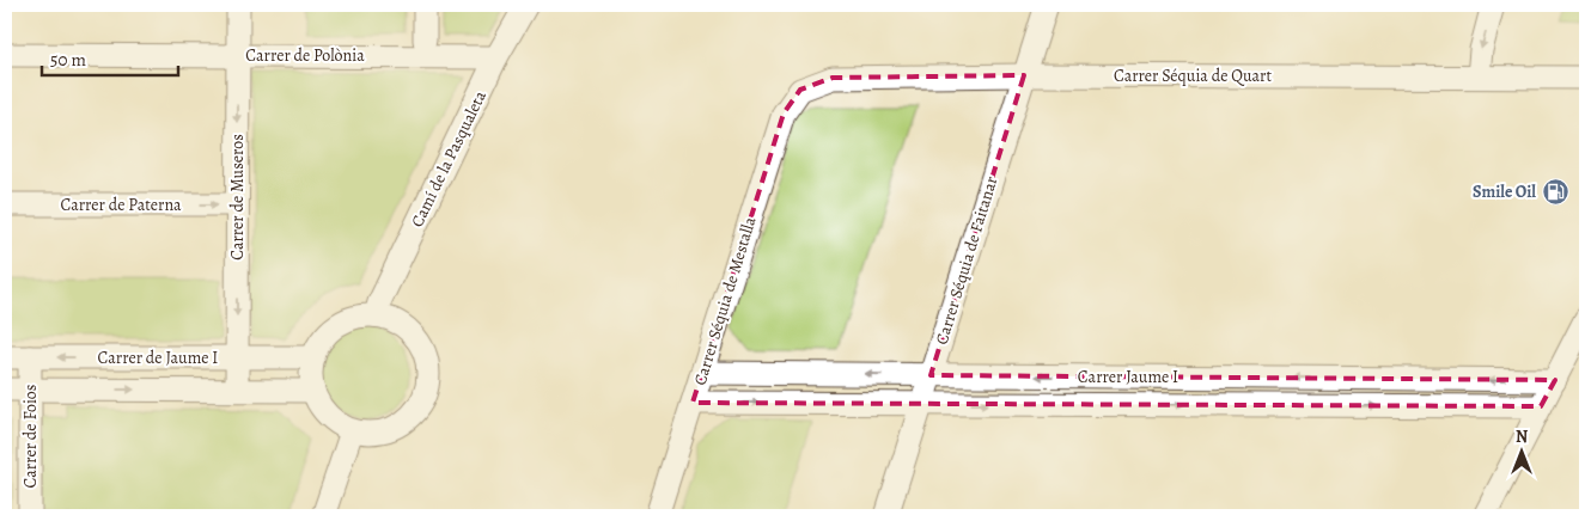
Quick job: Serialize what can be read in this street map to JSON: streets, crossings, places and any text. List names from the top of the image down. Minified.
{"streets":{"street":["Carrer de Polònia","Carrer Séquia de Quart","Camí de la Pasqualeta","Carrer de Museros","Carrer de Paterna","Carrer Séquia de Faitanar","Carrer Séquia de Mestalla","Carrer de Jaume I","Carrer Jaume I","Carrer de Foios"]},"crossings":[["Carrer de Polònia","Camí de la Pasqualeta"],["Carrer de Polònia","Carrer de Museros"],["Carrer Séquia de Quart","Carrer Séquia de Faitanar"],["Carrer Séquia de Quart","Carrer Séquia de Mestalla"],["Camí de la Pasqualeta","Carrer de Jaume I"],["Carrer de Museros","Carrer de Paterna"],["Carrer de Museros","Carrer de Jaume I"],["Carrer Séquia de Faitanar","Carrer Jaume I"],["Carrer Séquia de Mestalla","Carrer Jaume I"],["Carrer de Jaume I","Carrer de Foios"]],"one_way":["Carrer de Museros","Carrer de Paterna"],"places":{"fuel station":["Smile Oil"]},"scale_bar":"50 m","north":"top"}
